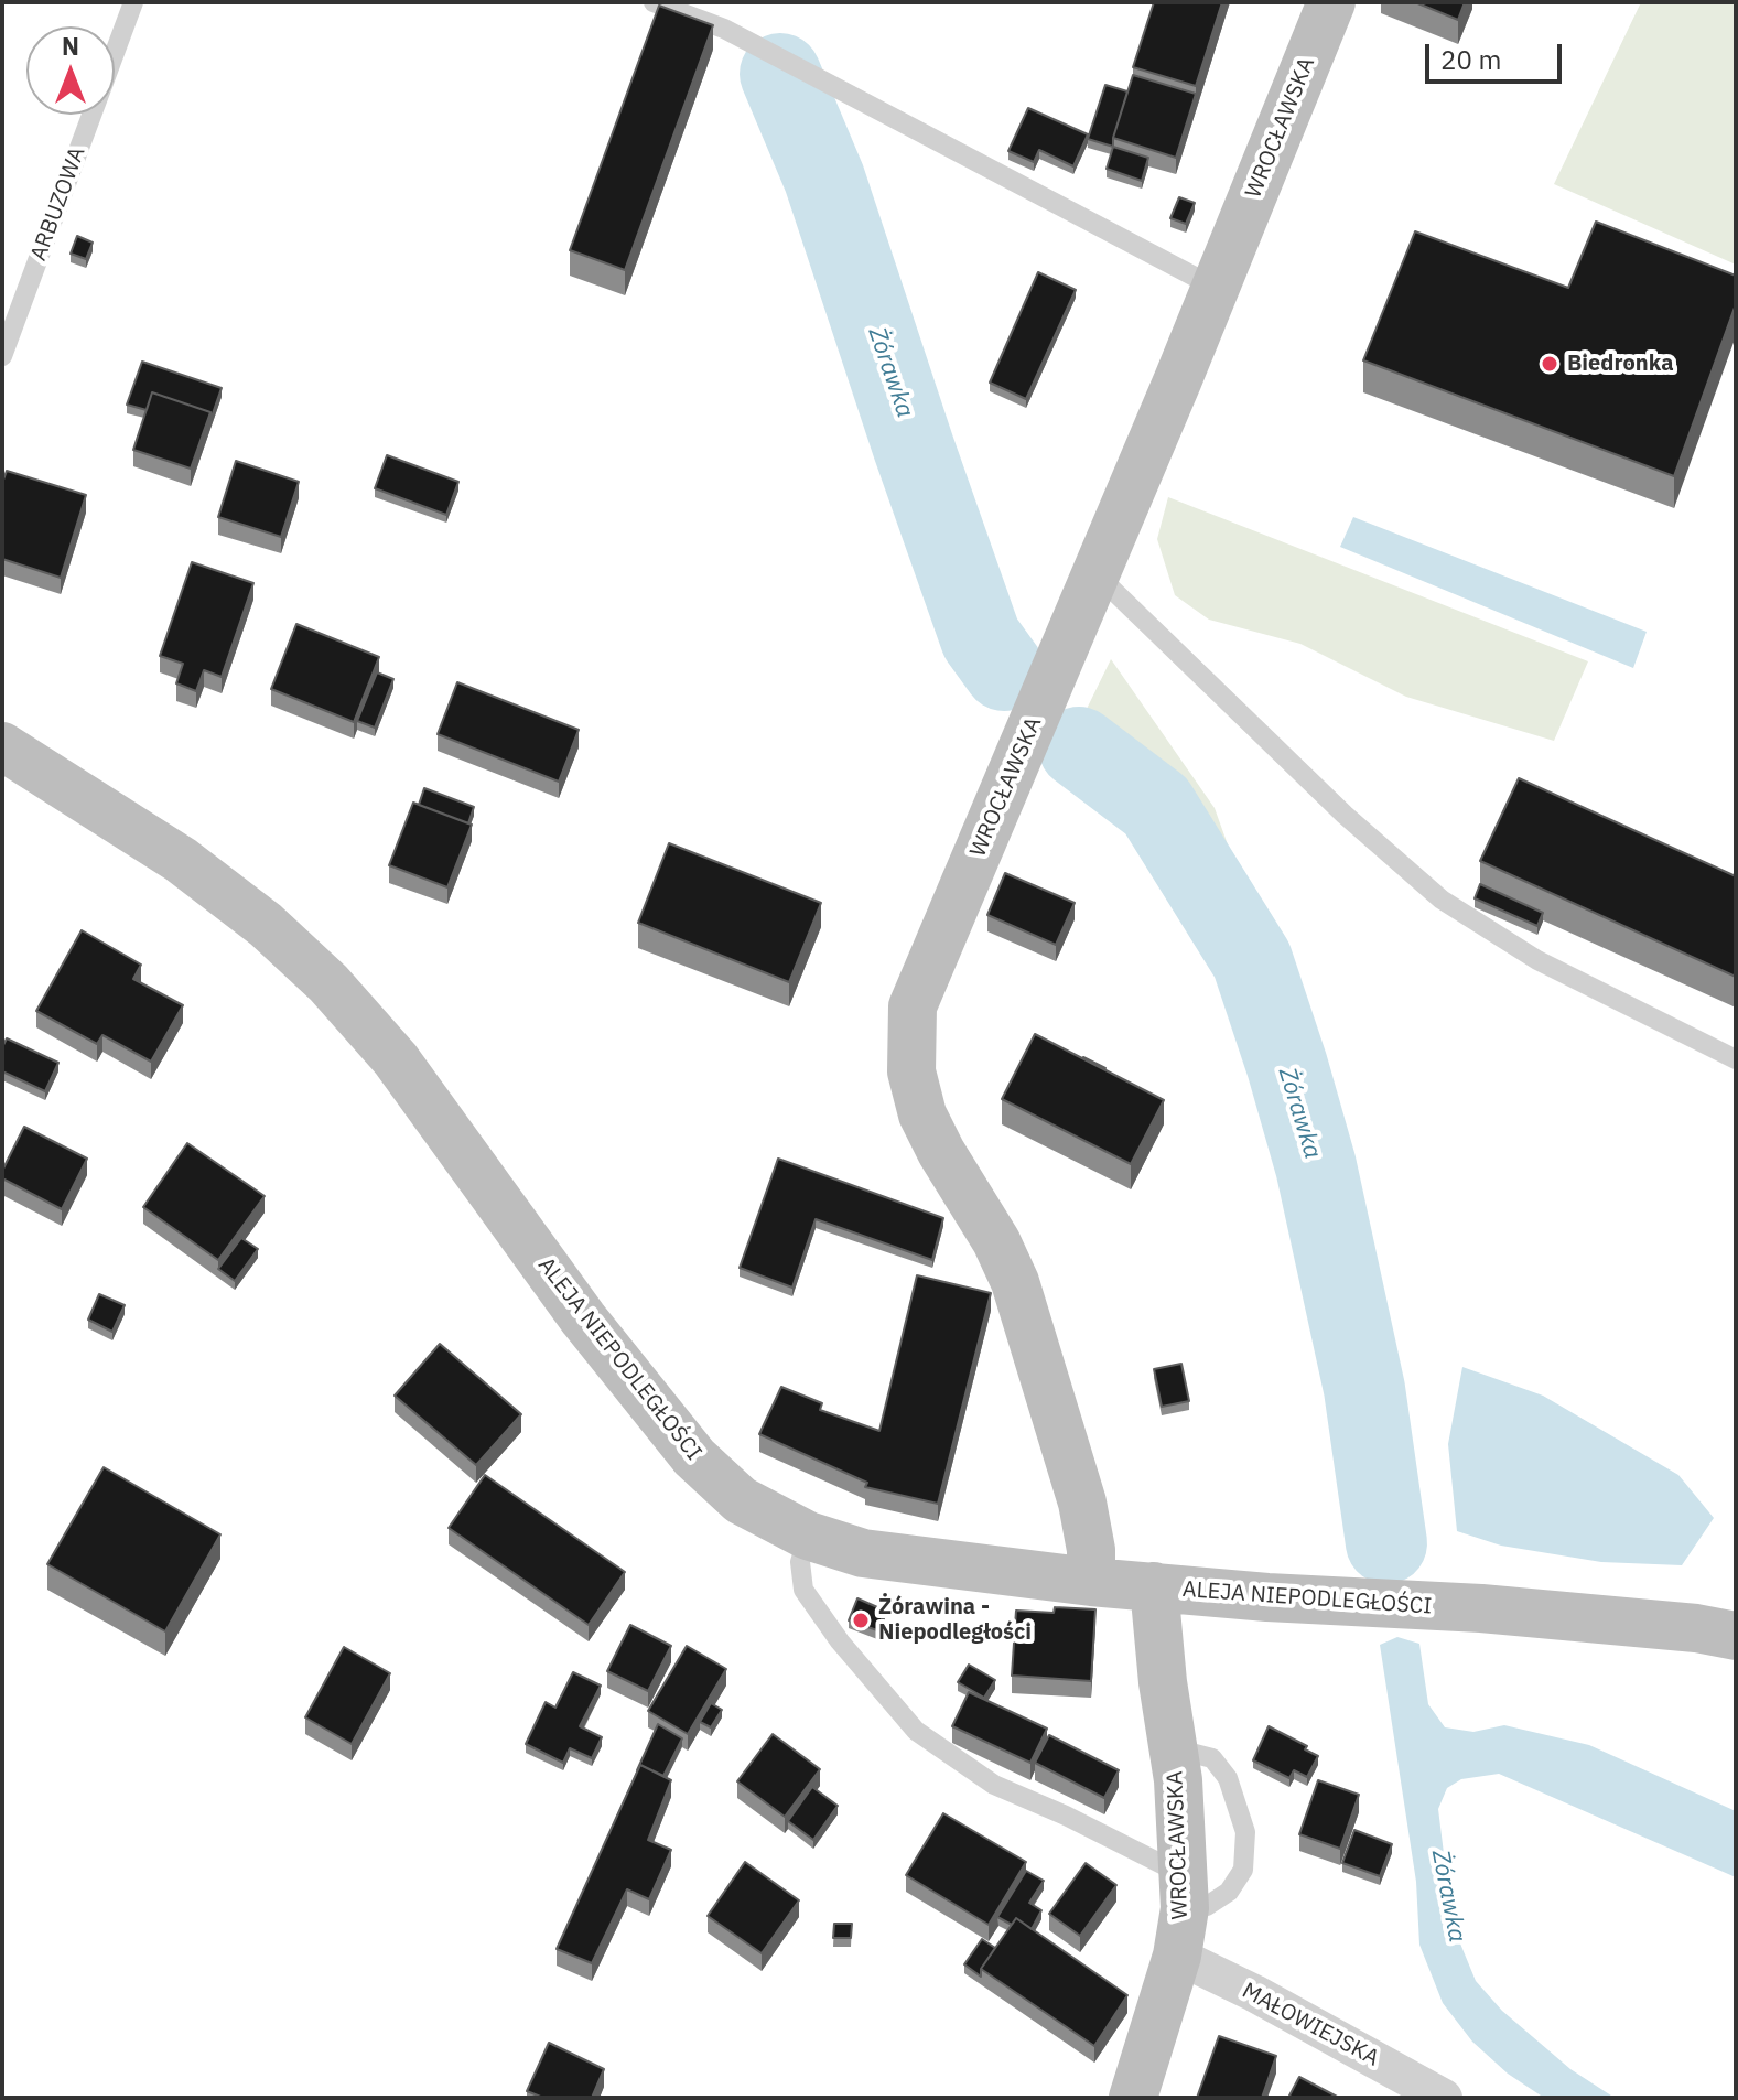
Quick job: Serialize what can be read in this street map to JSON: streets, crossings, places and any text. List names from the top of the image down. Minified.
{"streets":{"street":["WROCŁAWSKA","ALEJA NIEPODLEGŁOŚCI","MAŁOWIEJSKA"],"lane":["ARBUZOWA"]},"crossings":[["WROCŁAWSKA","ALEJA NIEPODLEGŁOŚCI"],["WROCŁAWSKA","MAŁOWIEJSKA"]],"water":["Żórawka"],"places":["Biedronka","Żórawina - Niepodległości"],"scale_bar":"20 m","north":"top"}
